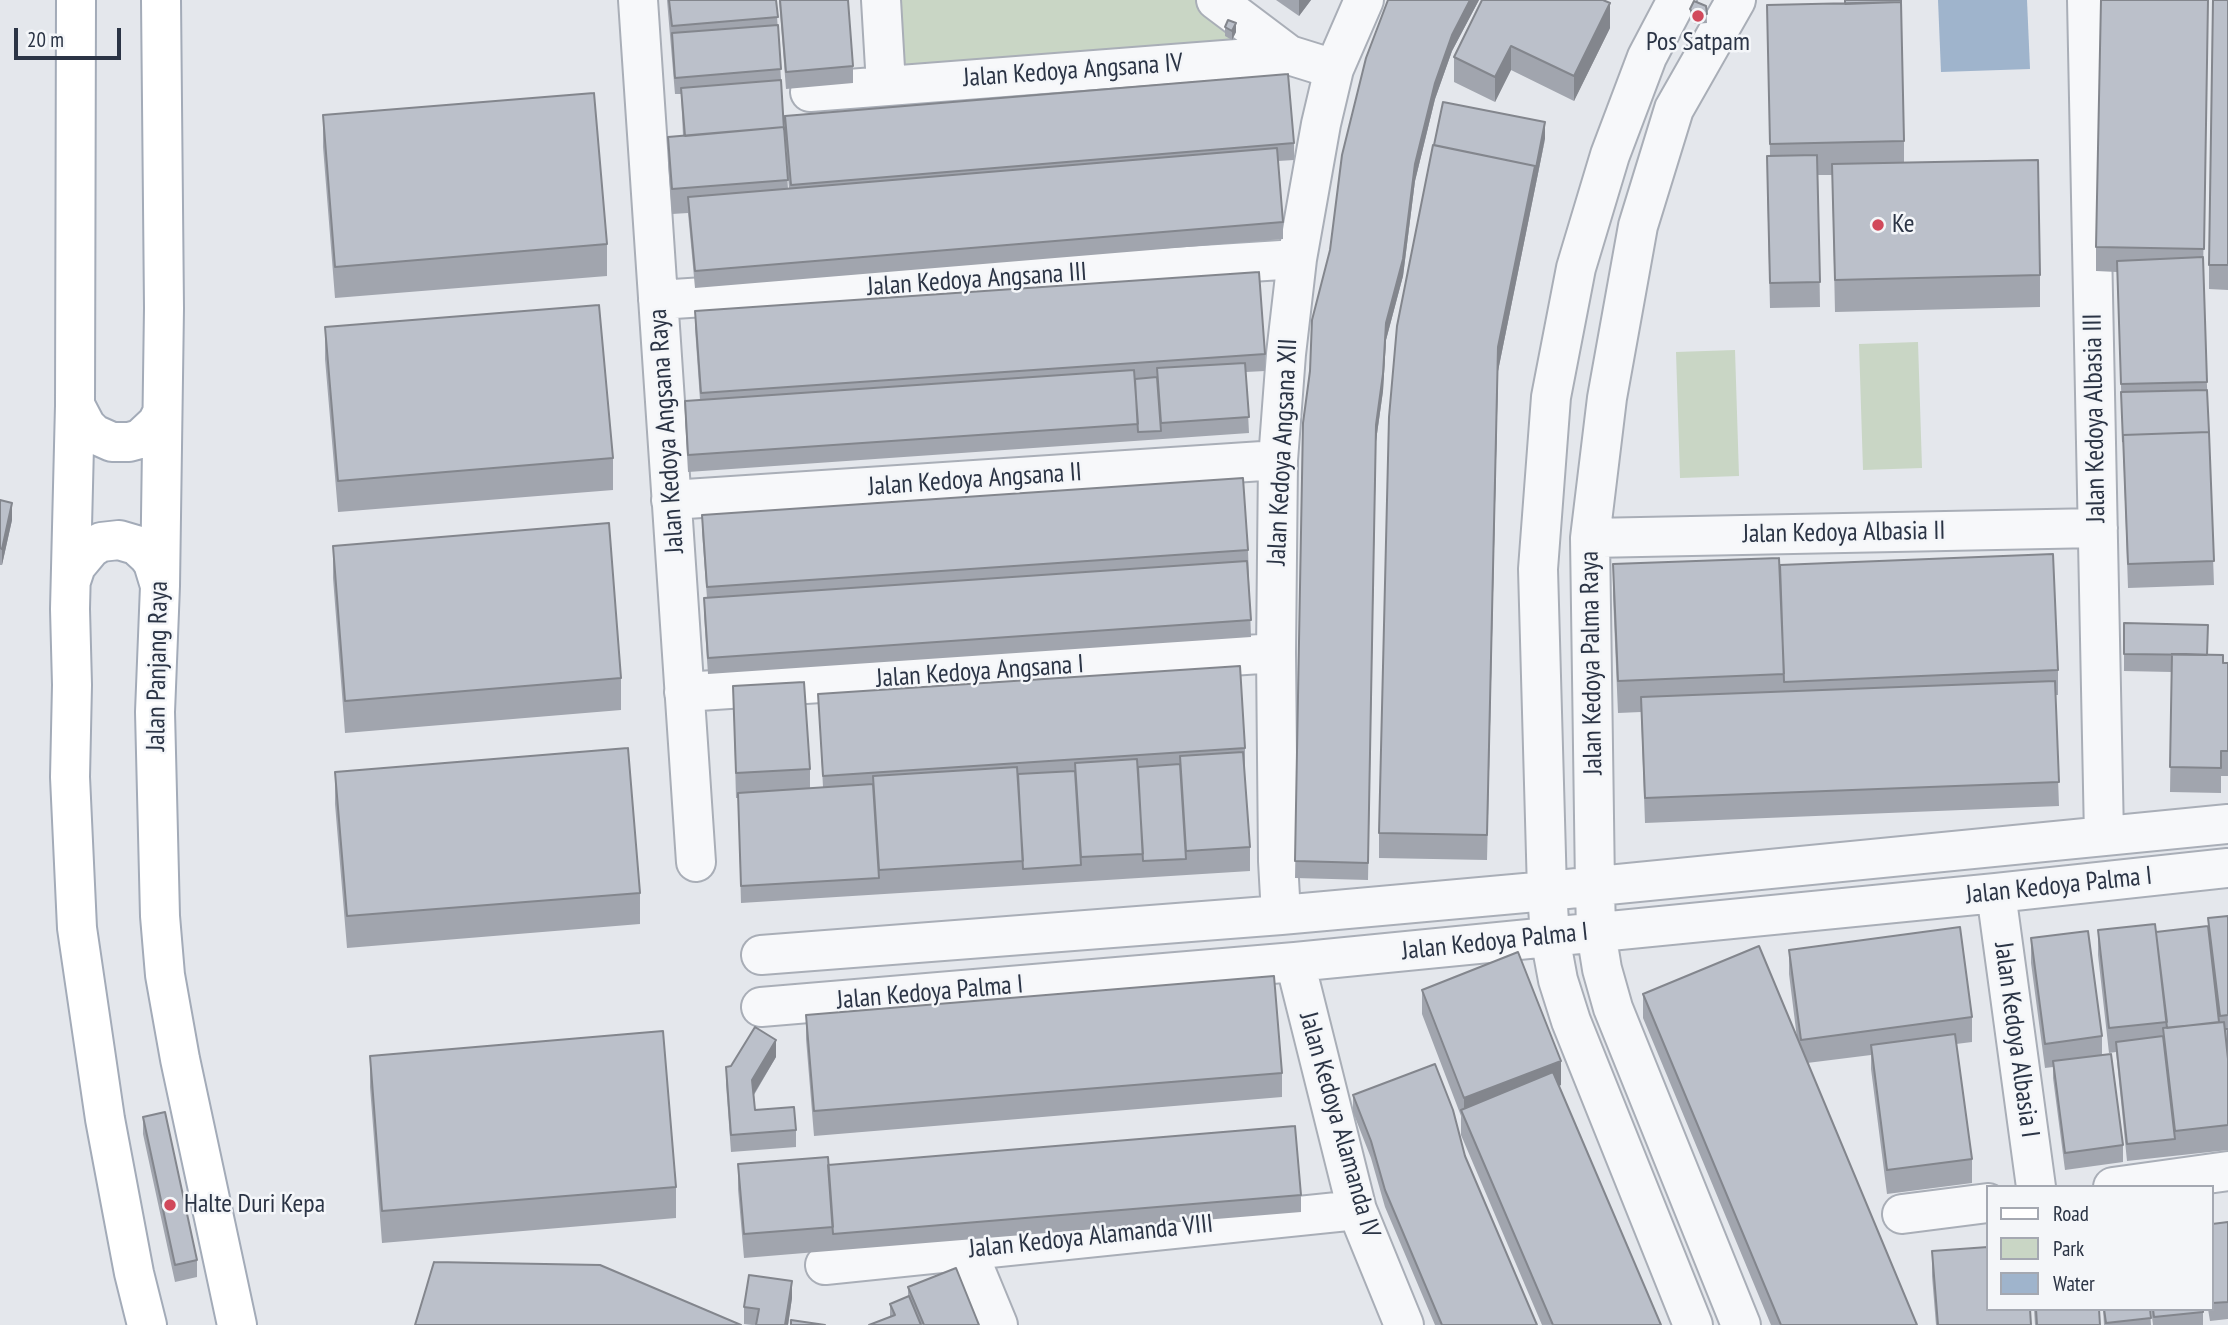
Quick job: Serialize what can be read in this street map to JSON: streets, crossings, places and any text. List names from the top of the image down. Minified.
{"streets":{"main road":["Jalan Panjang Raya"],"street":["Jalan Kedoya Angsana IV","Jalan Kedoya Angsana III","Jalan Kedoya Albasia III","Jalan Kedoya Angsana Raya","Jalan Kedoya Angsana XII","Jalan Kedoya Angsana II","Jalan Kedoya Albasia II","Jalan Kedoya Palma Raya","Jalan Kedoya Angsana I","Jalan Kedoya Palma I","Jalan Kedoya Albasia I","Jalan Kedoya Alamanda IV","Jalan Kedoya Alamanda VIII"]},"crossings":[["Jalan Kedoya Angsana IV","Jalan Kedoya Angsana XII"],["Jalan Kedoya Angsana III","Jalan Kedoya Angsana Raya"],["Jalan Kedoya Angsana III","Jalan Kedoya Angsana XII"],["Jalan Kedoya Albasia III","Jalan Kedoya Albasia II"],["Jalan Kedoya Albasia III","Jalan Kedoya Palma I"],["Jalan Kedoya Angsana Raya","Jalan Kedoya Angsana II"],["Jalan Kedoya Angsana Raya","Jalan Kedoya Angsana I"],["Jalan Kedoya Angsana XII","Jalan Kedoya Angsana II"],["Jalan Kedoya Angsana XII","Jalan Kedoya Angsana I"],["Jalan Kedoya Angsana XII","Jalan Kedoya Palma I"],["Jalan Kedoya Albasia II","Jalan Kedoya Palma Raya"],["Jalan Kedoya Palma Raya","Jalan Kedoya Palma I"],["Jalan Kedoya Palma I","Jalan Kedoya Albasia I"],["Jalan Kedoya Palma I","Jalan Kedoya Alamanda IV"],["Jalan Kedoya Alamanda IV","Jalan Kedoya Alamanda VIII"]],"places":["Pos Satpam","Ke","Halte Duri Kepa"],"legend":["Road","Park","Water"],"scale_bar":"20 m"}
